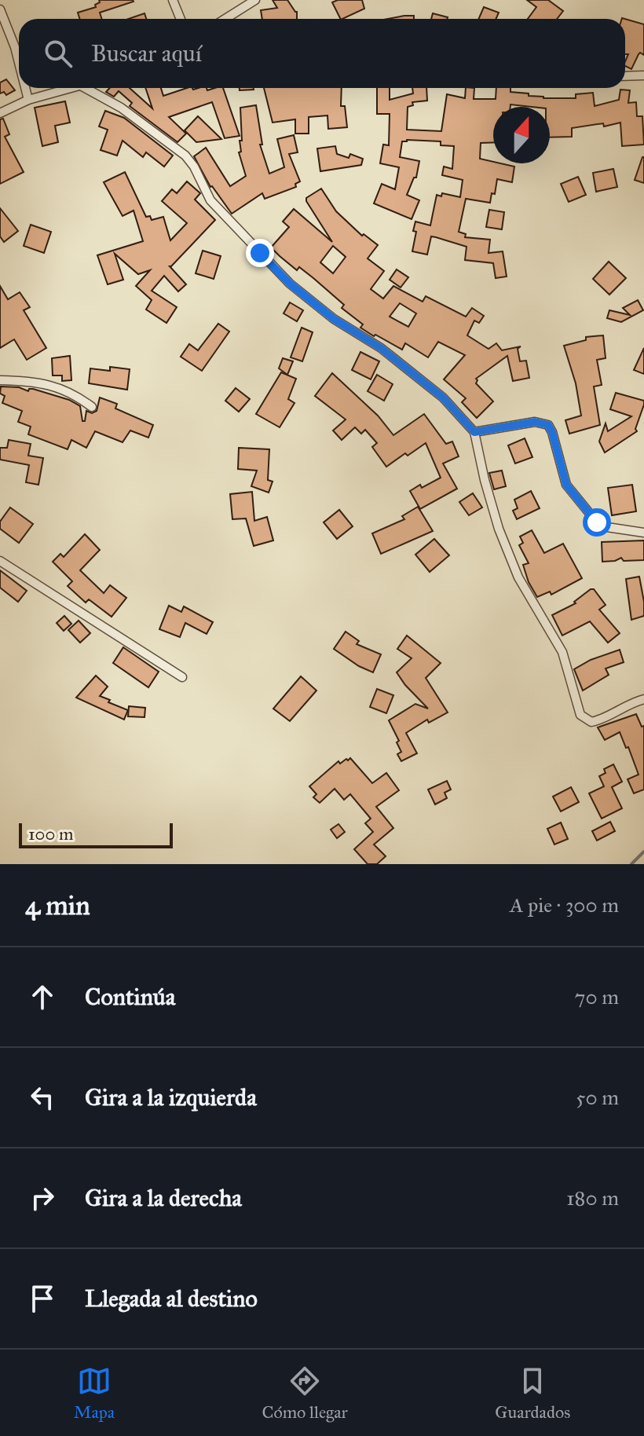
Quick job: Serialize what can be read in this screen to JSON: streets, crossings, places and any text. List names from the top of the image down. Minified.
{"scale_bar":"100 m","north":"top","page":{"search":"Buscar aquí","scale":"100 m","heading":["4 min","A pie · 300 m"],"list":[["Continúa","70 m"],["Gira a la izquierda","50 m"],["Gira a la derecha","180 m"],"Llegada al destino"],"nav":["Mapa","Cómo llegar","Guardados"]}}
